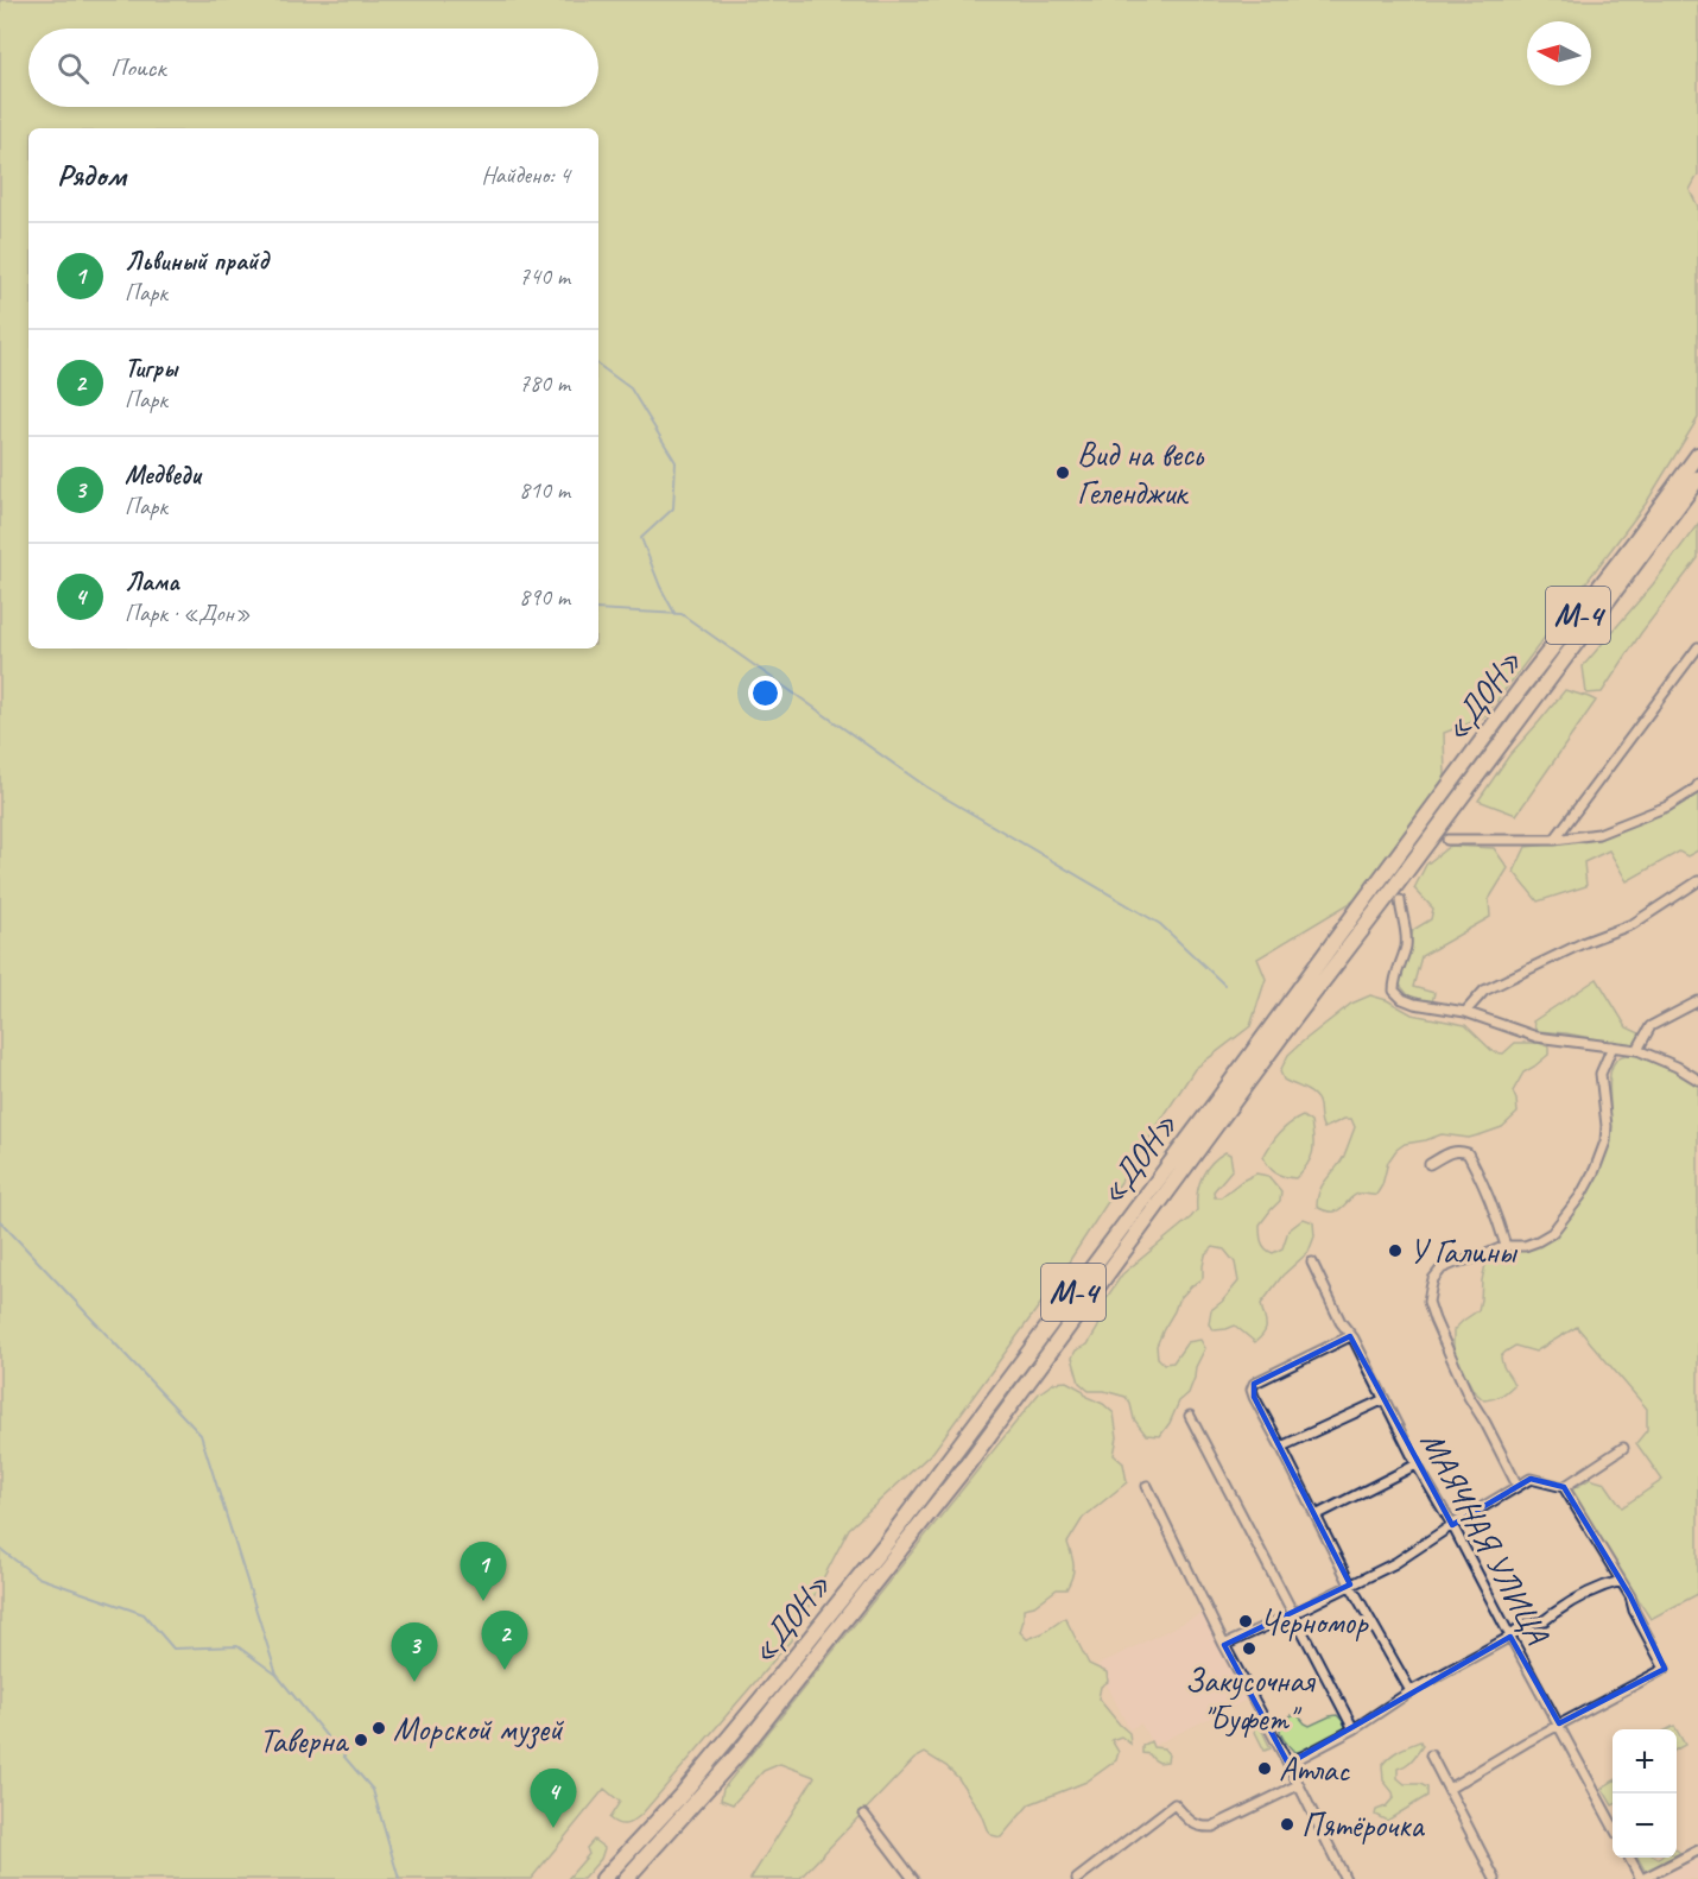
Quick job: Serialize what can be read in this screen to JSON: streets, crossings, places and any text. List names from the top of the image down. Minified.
{"streets":{"highway":["М-4","«ДОН»"],"street":["МАЯЧНАЯ УЛИЦА"]},"places":["Вид на весь Геленджик","У Галины","Черномор","Закусочная \"Буфет\"","Морской музей","Таверна","Атлас","Пятёрочка"],"north":"left","page":{"search":"Поиск","heading":["Рядом","Найдено: 4"],"list":[{"mark":"1","name":"Львиный прайд","note":"Парк","value":"740 m"},{"mark":"2","name":"Тигры","note":"Парк","value":"780 m"},{"mark":"3","name":"Медведи","note":"Парк","value":"810 m"},{"mark":"4","name":"Лама","note":"Парк · «Дон»","value":"890 m"}],"pins":["1","2","3","4"],"map_buttons":["+","−"]}}
